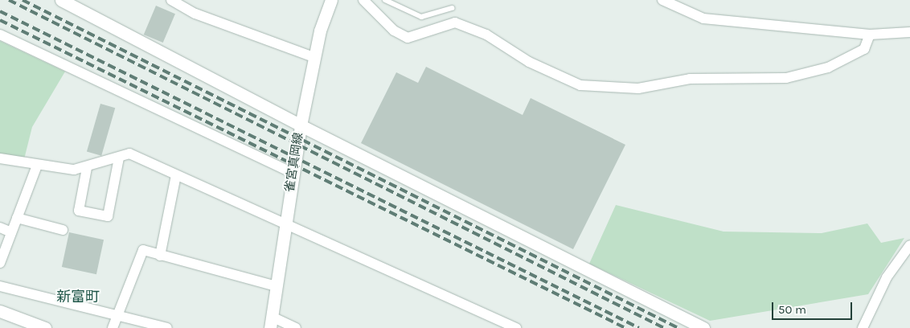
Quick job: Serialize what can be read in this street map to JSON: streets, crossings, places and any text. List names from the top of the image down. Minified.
{"streets":{"street":["雀宮真岡線"]},"districts":["新富町"],"scale_bar":"50 m"}
